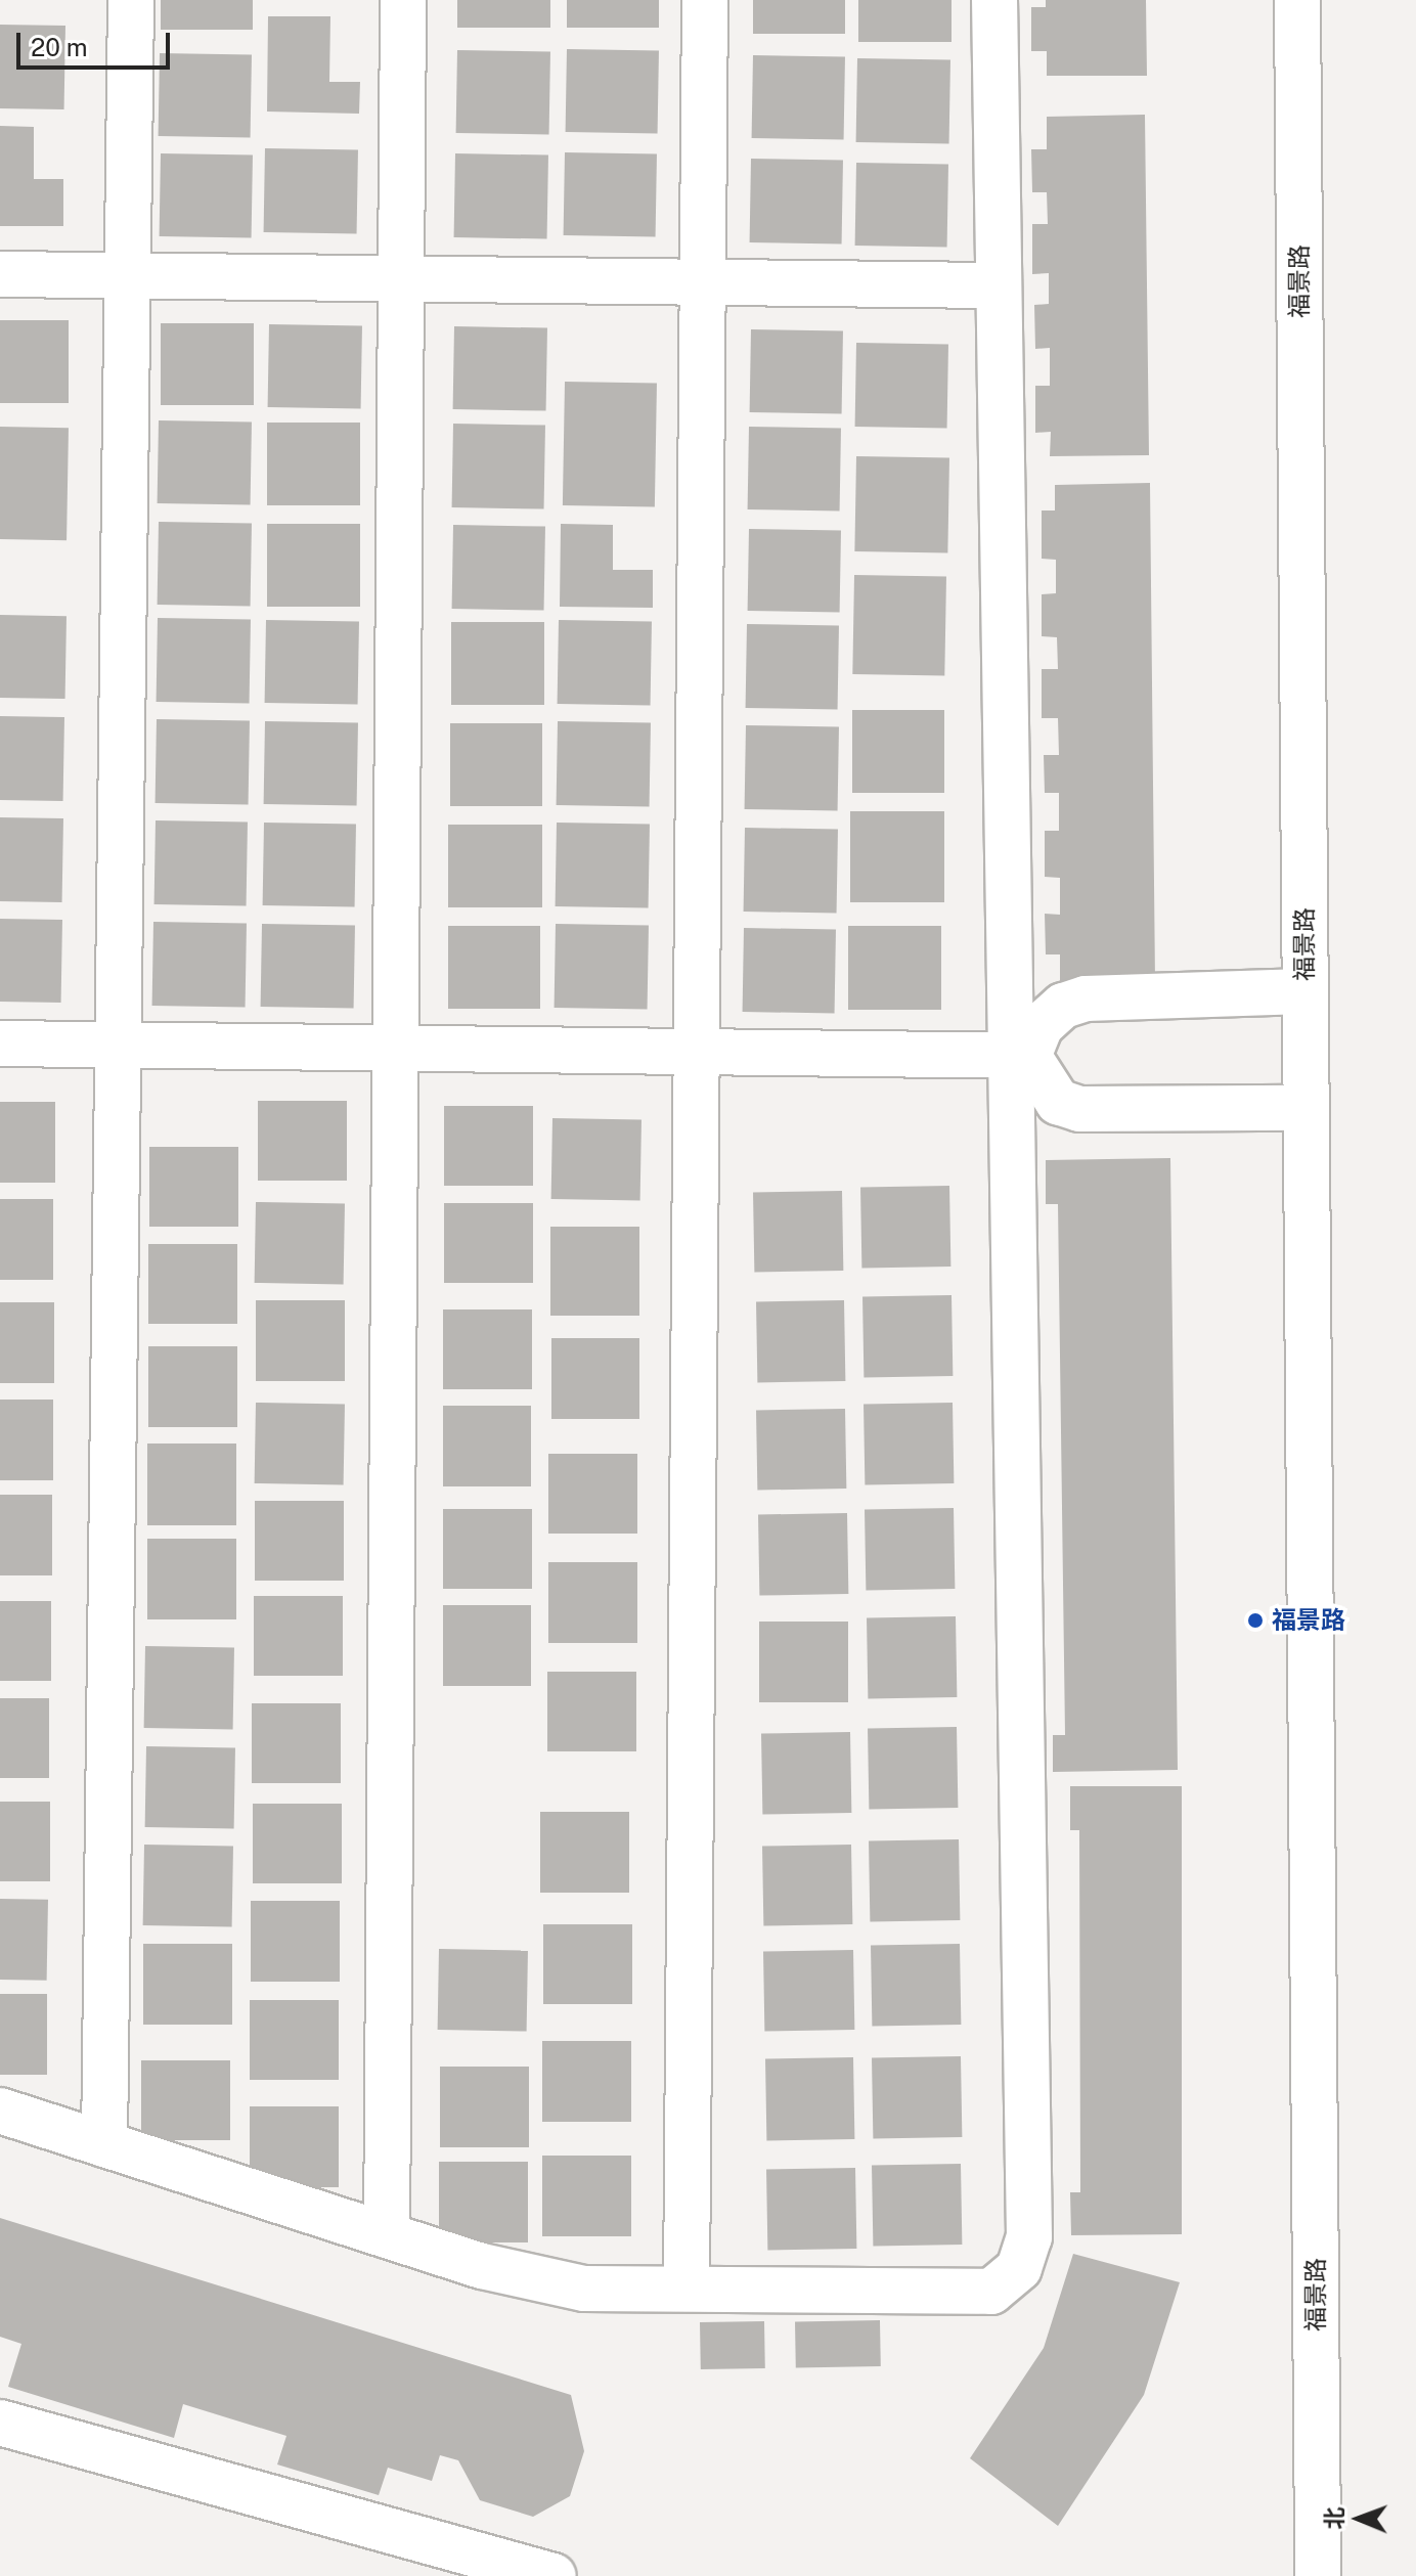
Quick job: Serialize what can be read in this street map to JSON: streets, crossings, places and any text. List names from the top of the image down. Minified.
{"streets":{"main road":["福景路"]},"places":["福景路"],"scale_bar":"20 m","north":"left"}
